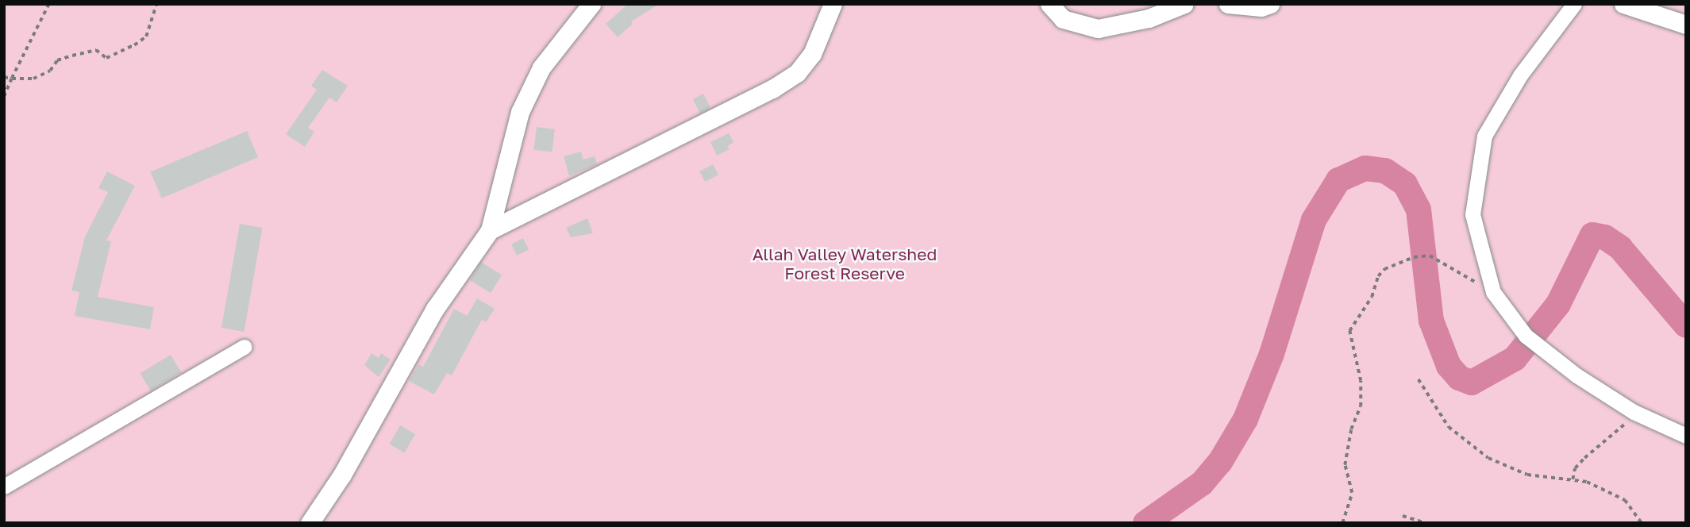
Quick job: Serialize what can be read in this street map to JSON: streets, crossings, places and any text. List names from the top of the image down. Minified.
{"parks":["Allah Valley Watershed Forest Reserve"]}
